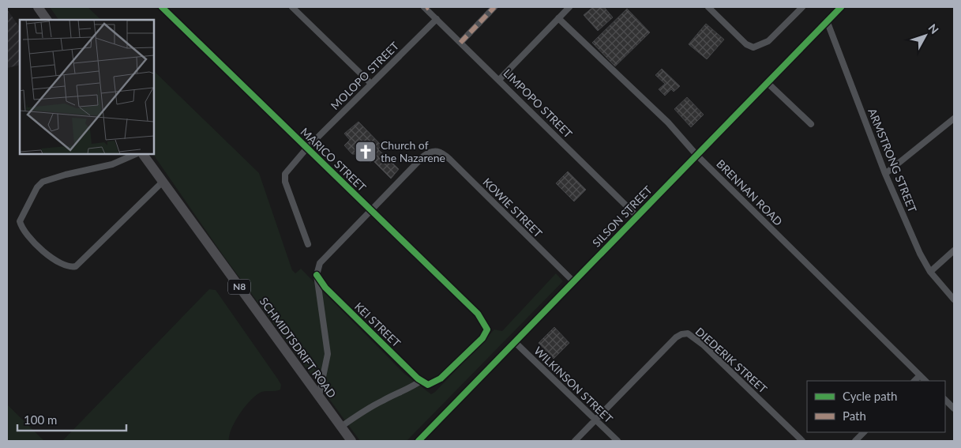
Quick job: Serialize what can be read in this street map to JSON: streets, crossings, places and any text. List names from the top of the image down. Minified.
{"streets":{"highway":["N8","SCHMIDTSDRIFT ROAD"],"street":["MOLOPO STREET","LIMPOPO STREET","MARICO STREET","ARMSTRONG STREET","BRENNAN ROAD","KOWIE STREET","SILSON STREET","KEI STREET","DIEDERIK STREET","WILKINSON STREET"]},"crossings":[["MOLOPO STREET","LIMPOPO STREET"],["MOLOPO STREET","MARICO STREET"],["LIMPOPO STREET","SILSON STREET"],["MARICO STREET","KOWIE STREET"],["MARICO STREET","KEI STREET"],["ARMSTRONG STREET","SILSON STREET"],["BRENNAN ROAD","SILSON STREET"],["KOWIE STREET","SILSON STREET"],["SILSON STREET","WILKINSON STREET"],["DIEDERIK STREET","WILKINSON STREET"]],"places":{"church":["Church of the Nazarene"]},"legend":["Cycle path","Path"],"scale_bar":"100 m","north":"top right"}
